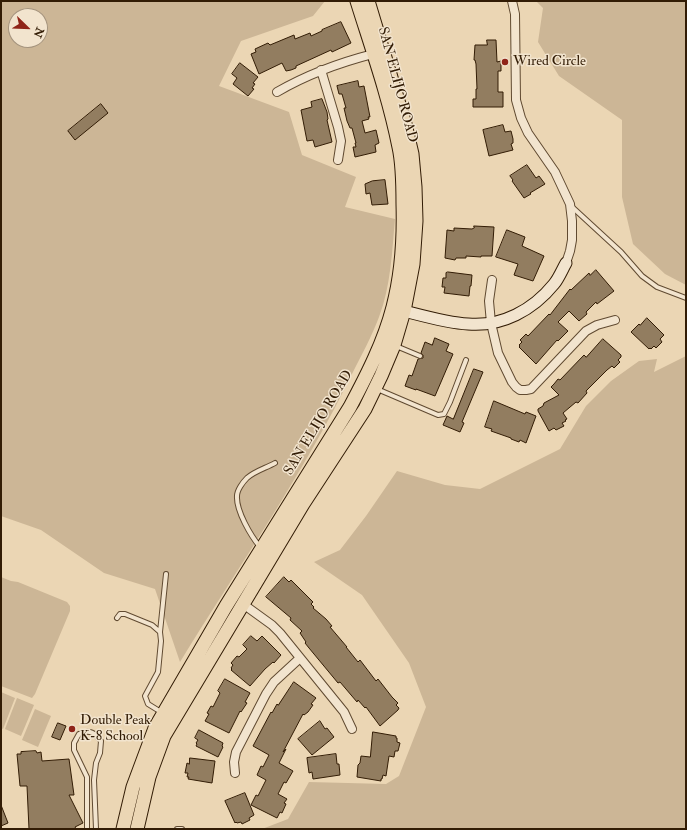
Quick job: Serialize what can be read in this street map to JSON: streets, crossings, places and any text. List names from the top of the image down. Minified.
{"streets":{"main road":["SAN ELIJO ROAD"]},"places":["Wired Circle","Double Peak K-8 School"],"north":"bottom right"}
